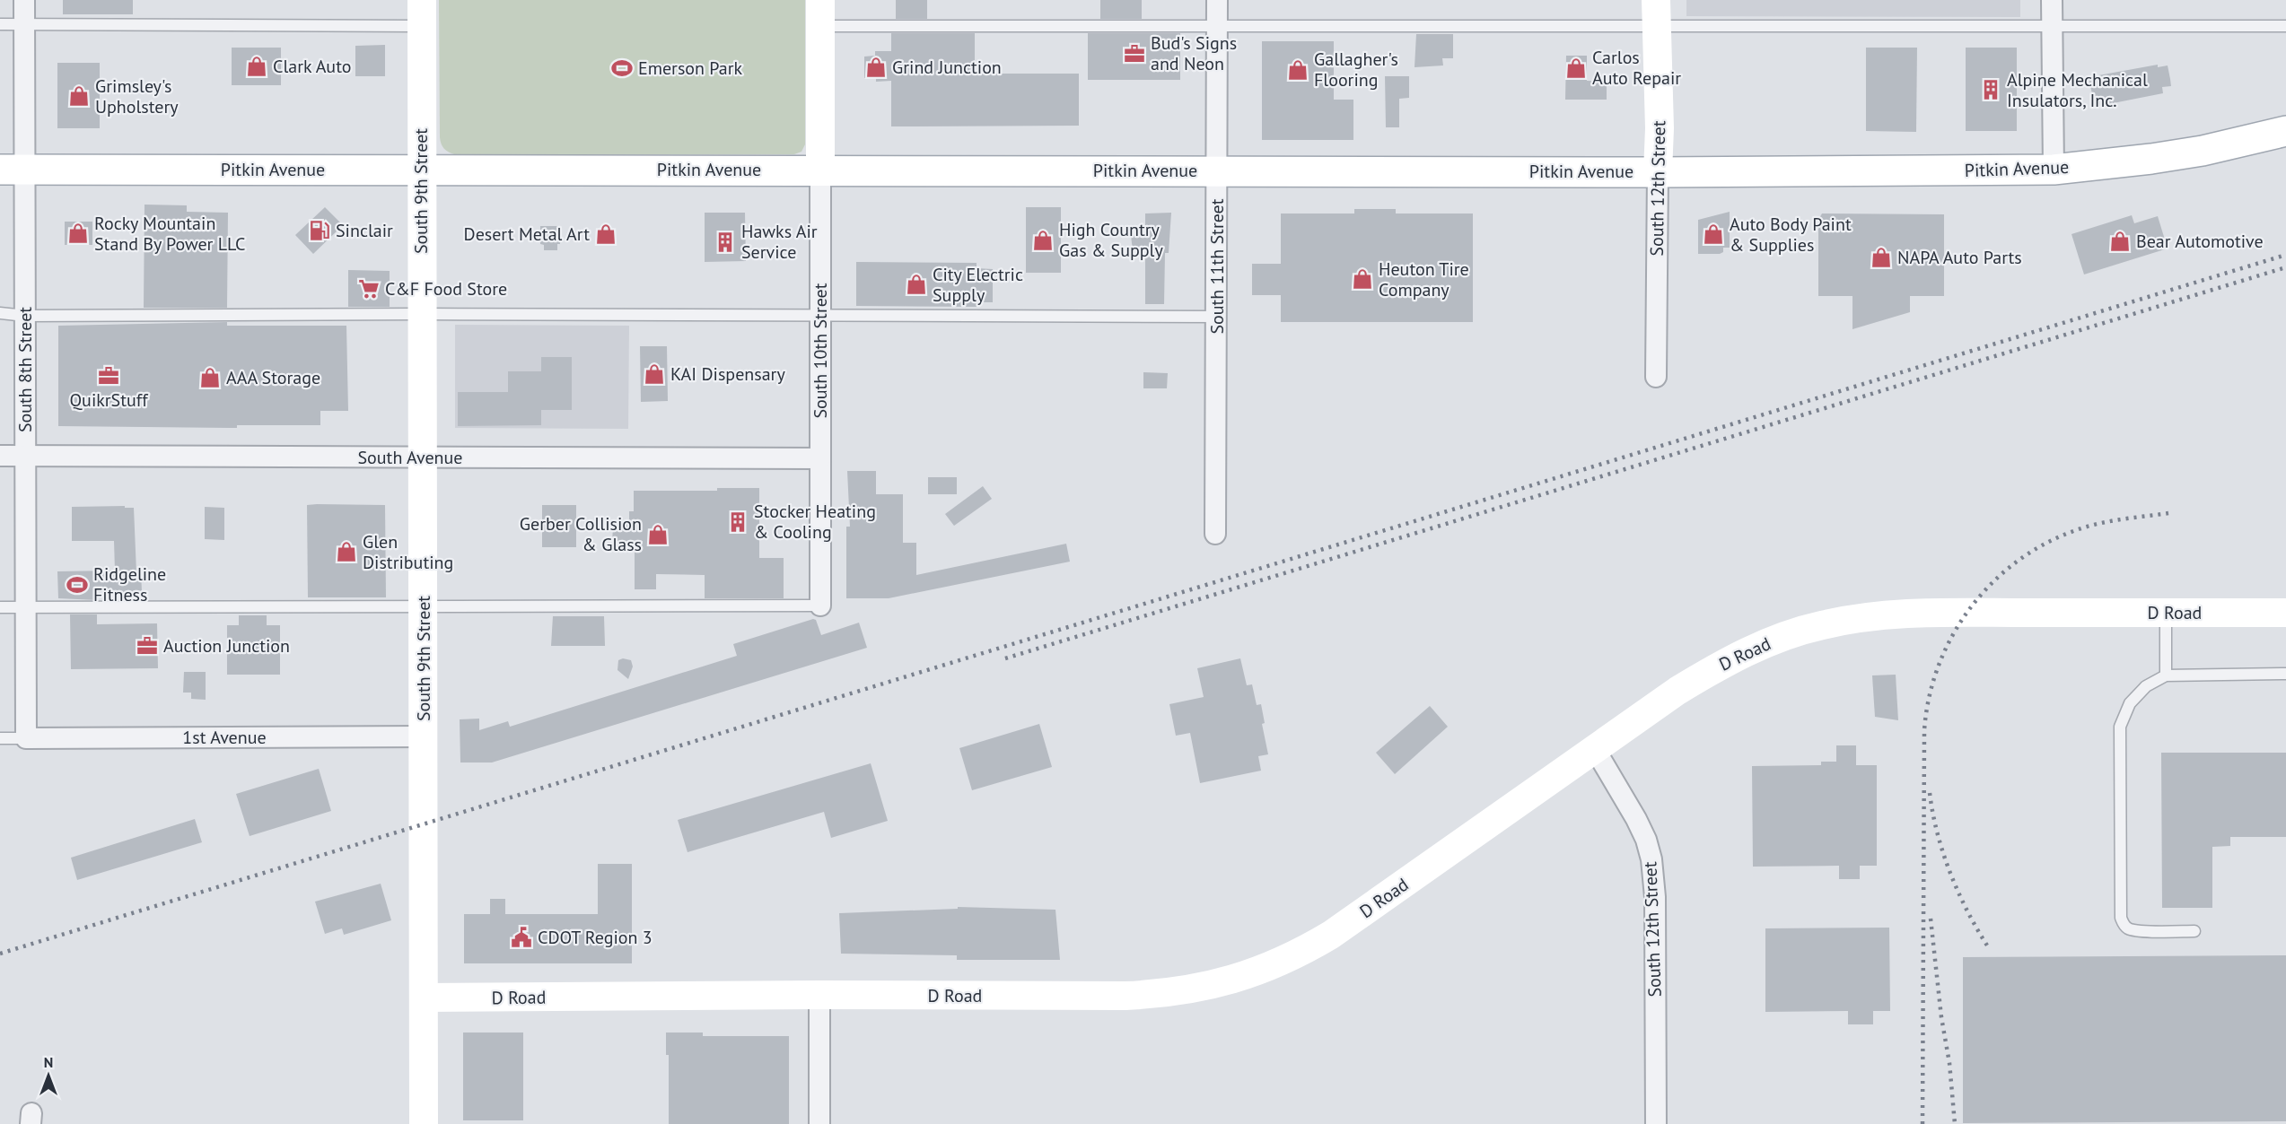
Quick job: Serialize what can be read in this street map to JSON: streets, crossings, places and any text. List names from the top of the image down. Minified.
{"streets":{"main road":["Pitkin Avenue"],"street":["South 12th Street","South 9th Street","South 11th Street","South 10th Street","South 8th Street","South Avenue","D Road","1st Avenue"]},"crossings":[["Pitkin Avenue","South 12th Street"],["Pitkin Avenue","South 9th Street"],["Pitkin Avenue","South 11th Street"],["Pitkin Avenue","South 10th Street"],["Pitkin Avenue","South 8th Street"],["South 12th Street","D Road"],["South 9th Street","South Avenue"],["South 9th Street","D Road"],["South 9th Street","1st Avenue"],["South 10th Street","South Avenue"],["South 8th Street","South Avenue"],["South 8th Street","1st Avenue"]],"places":{"office":["Bud's Signs and Neon","QuikrStuff","Auction Junction"],"shop":["Clark Auto","Grind Junction","Carlos Auto Repair","Gallagher's Flooring","Grimsley's Upholstery","Rocky Mountain Stand By Power LLC","Desert Metal Art","Auto Body Paint & Supplies","High Country Gas & Supply","Bear Automotive","NAPA Auto Parts","Heuton Tire Company","City Electric Supply","KAI Dispensary","AAA Storage","Gerber Collision & Glass","Glen Distributing"],"sports":["Emerson Park","Ridgeline Fitness"],"building":["Alpine Mechanical Insulators, Inc.","Hawks Air Service","Stocker Heating & Cooling"],"fuel station":["Sinclair"],"supermarket":["C&F Food Store"],"public building":["CDOT Region 3"]},"north":"top"}
